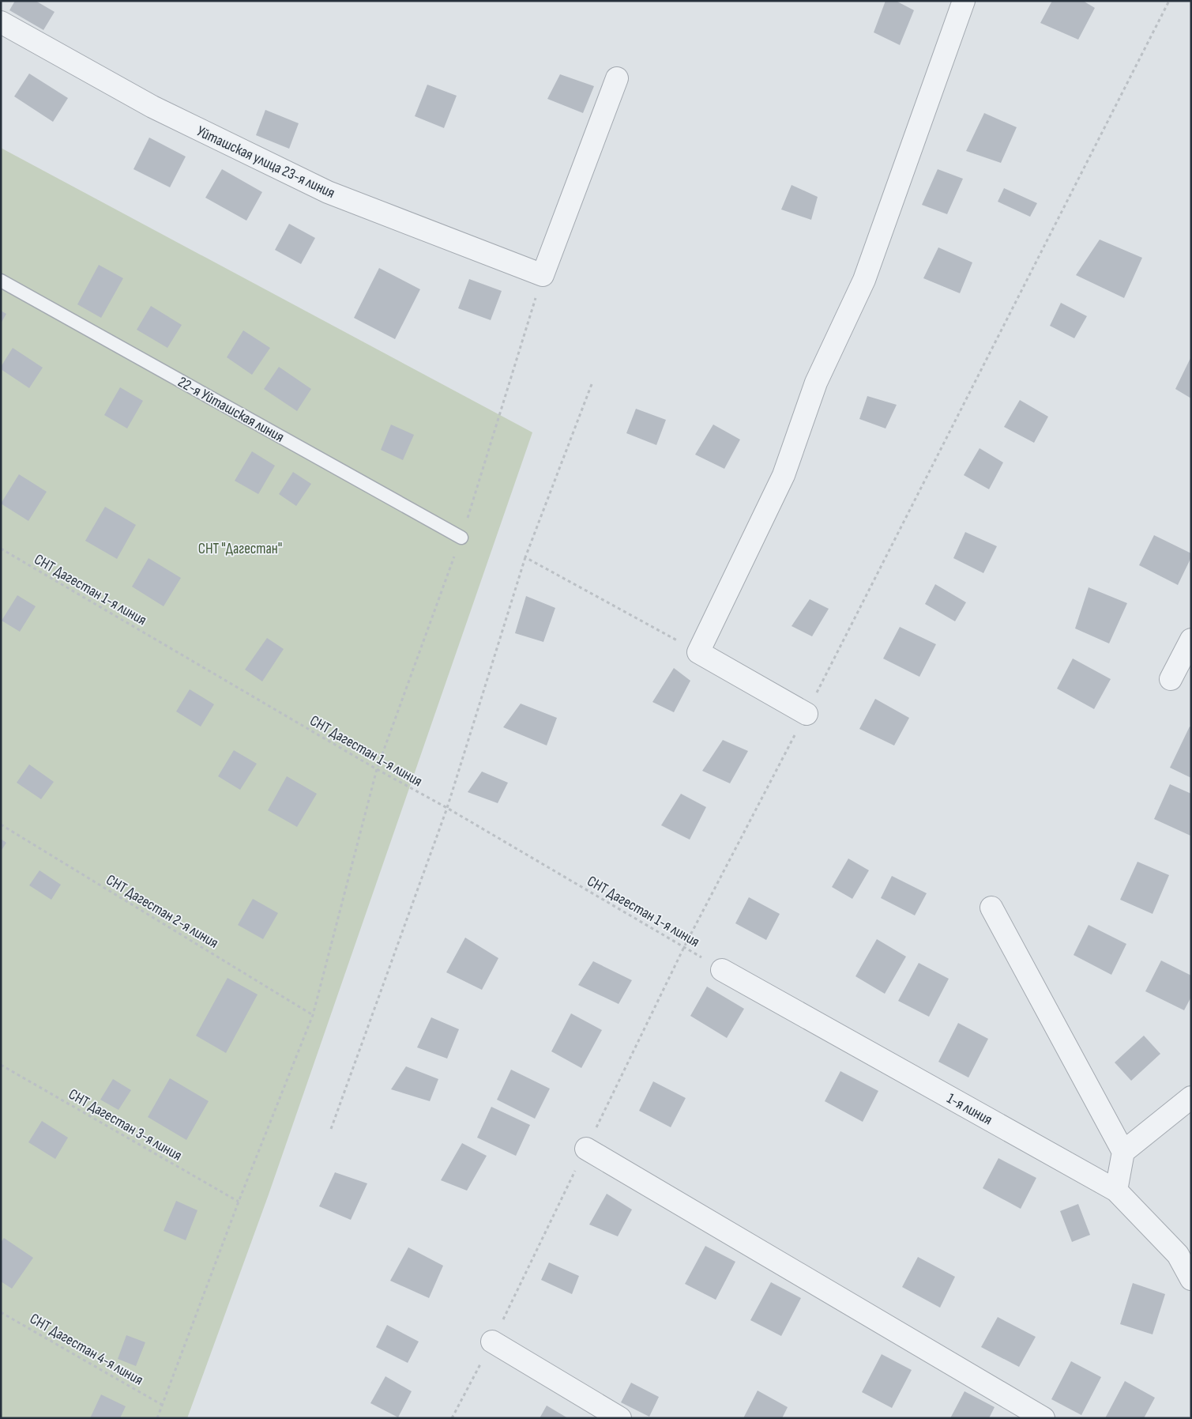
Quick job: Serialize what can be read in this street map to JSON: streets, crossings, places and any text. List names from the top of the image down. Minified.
{"streets":{"street":["Уйташская улица 23-я линия","1-я линия"],"lane":["22-я Уйташская линия"],"path":["СНТ Дагестан 1-я линия","СНТ Дагестан 2-я линия","СНТ Дагестан 3-я линия","СНТ Дагестан 4-я линия"]},"crossings":[["СНТ Дагестан 1-я линия","1-я линия"]],"parks":["СНТ \"Дагестан\""]}
